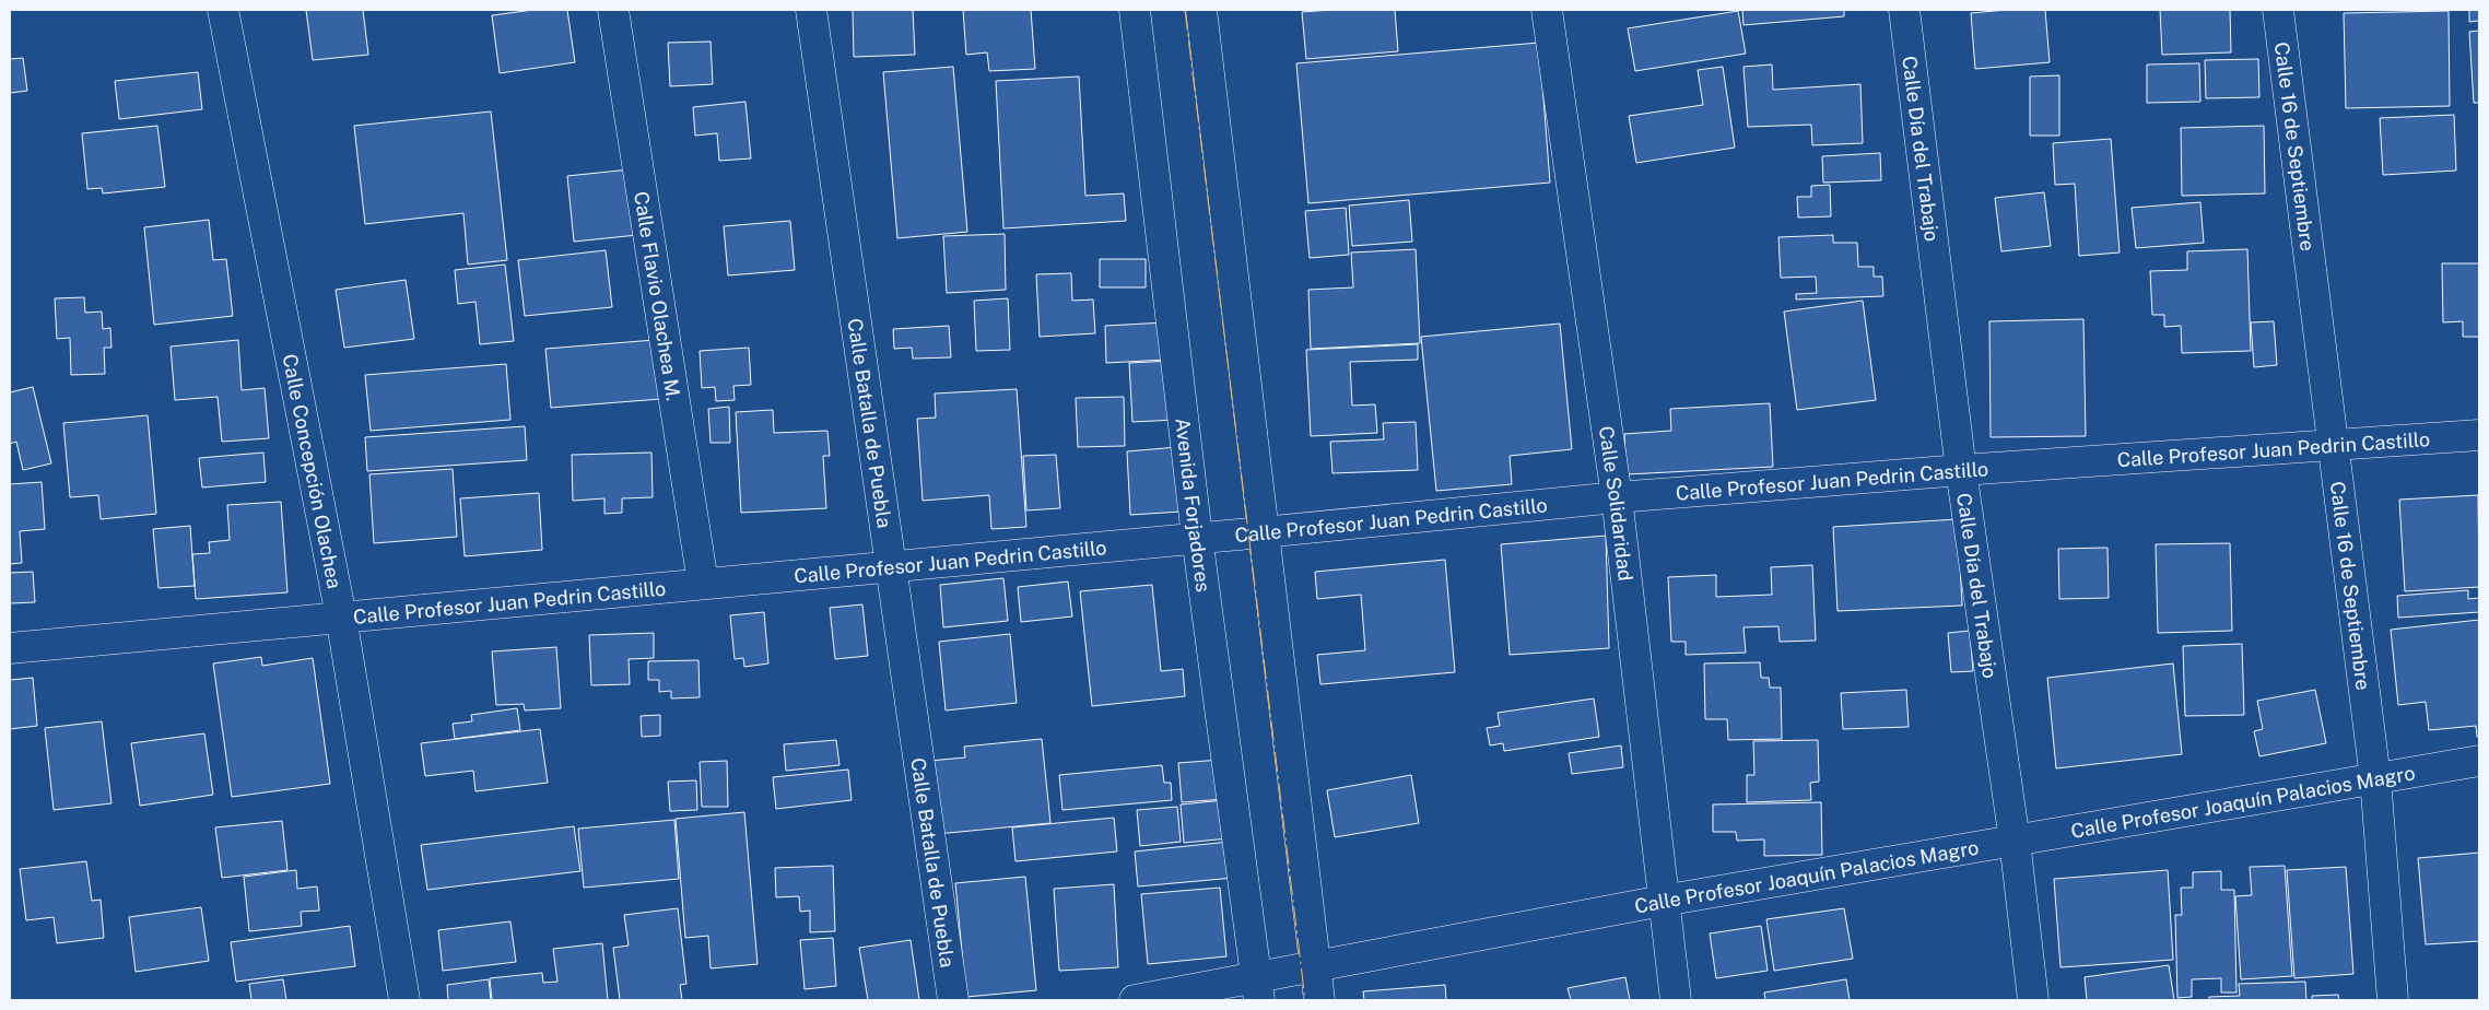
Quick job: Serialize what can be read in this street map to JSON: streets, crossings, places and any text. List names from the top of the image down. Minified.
{"streets":{"street":["Calle 16 de Septiembre","Calle Día del Trabajo","Calle Flavio Olachea M.","Calle Batalla de Puebla","Calle Profesor Juan Pedrin Castillo","Calle Concepción Olachea","Calle Solidaridad","Avenida Forjadores","Calle Profesor Joaquín Palacios Magro"]},"crossings":[["Calle 16 de Septiembre","Calle Profesor Juan Pedrin Castillo"],["Calle 16 de Septiembre","Calle Profesor Joaquín Palacios Magro"],["Calle Día del Trabajo","Calle Profesor Juan Pedrin Castillo"],["Calle Día del Trabajo","Calle Profesor Joaquín Palacios Magro"],["Calle Flavio Olachea M.","Calle Profesor Juan Pedrin Castillo"],["Calle Batalla de Puebla","Calle Profesor Juan Pedrin Castillo"],["Calle Profesor Juan Pedrin Castillo","Calle Concepción Olachea"],["Calle Profesor Juan Pedrin Castillo","Calle Solidaridad"],["Calle Profesor Juan Pedrin Castillo","Avenida Forjadores"],["Calle Solidaridad","Calle Profesor Joaquín Palacios Magro"],["Avenida Forjadores","Calle Profesor Joaquín Palacios Magro"]]}
